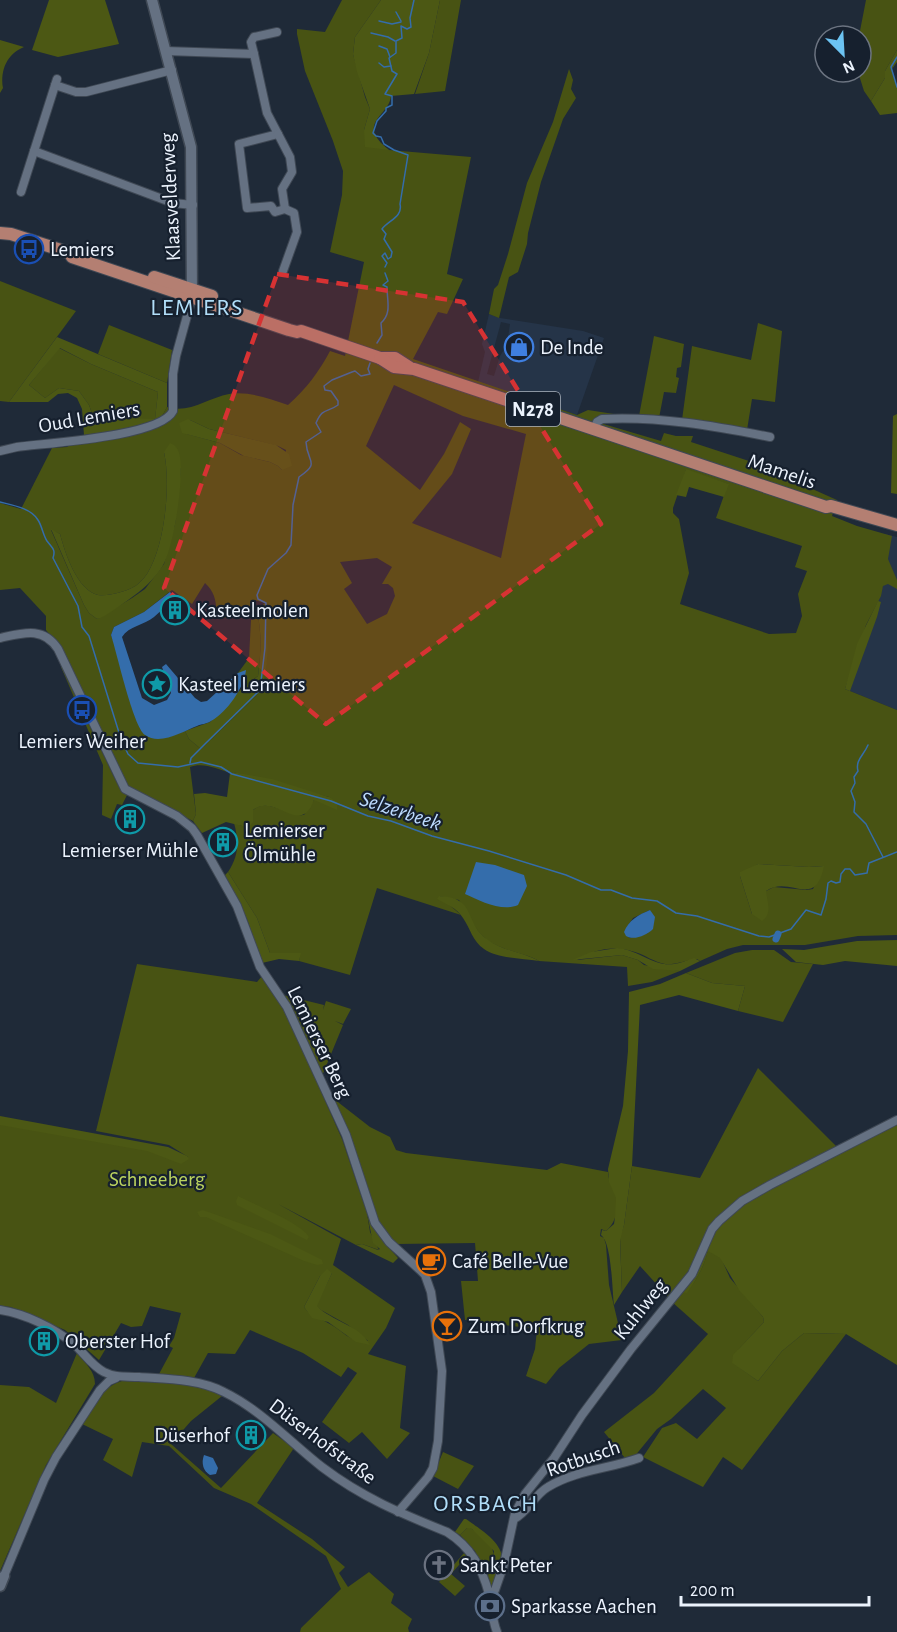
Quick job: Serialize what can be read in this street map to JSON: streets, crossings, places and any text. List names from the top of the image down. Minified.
{"streets":{"main road":["N278","Mamelis"],"street":["Klaasvelderweg","Oud Lemiers","Lemierser Berg","Kuhlweg","Düserhofstraße","Rotbusch"]},"crossings":[["Klaasvelderweg","N278"],["Klaasvelderweg","Oud Lemiers"],["N278","Oud Lemiers"],["N278","Mamelis"],["Lemierser Berg","Düserhofstraße"],["Kuhlweg","Düserhofstraße"],["Kuhlweg","Rotbusch"]],"districts":["LEMIERS","ORSBACH"],"water":["Selzerbeek"],"parks":["Schneeberg"],"places":{"bus stop":["Lemiers","Lemiers Weiher"],"shop":["De Inde"],"building":["Kasteelmolen","Lemierser Mühle","Lemierser Ölmühle","Oberster Hof","Düserhof"],"place":["Kasteel Lemiers"],"cafe":["Café Belle-Vue"],"bar":["Zum Dorfkrug"],"church":["Sankt Peter"],"bank":["Sparkasse Aachen"]},"scale_bar":"200 m","north":"bottom right"}
